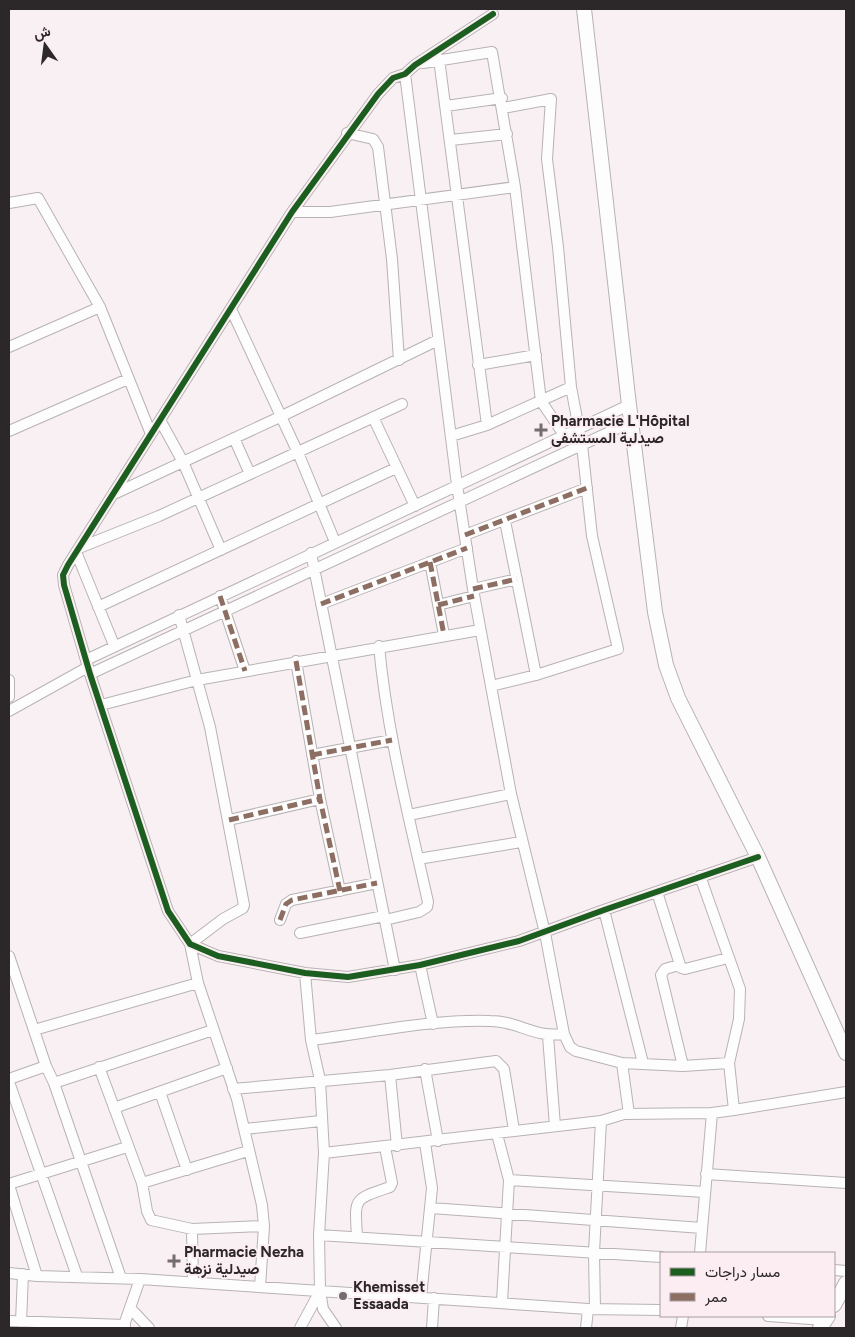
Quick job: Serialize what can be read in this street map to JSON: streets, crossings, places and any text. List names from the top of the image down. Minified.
{"places":{"health":["Pharmacie L'Hôpital صيدلية المستشفى","Pharmacie Nezha صيدلية نزهة"],"other":["Khemisset Essaada"]},"legend":["مسار دراجات","ممر"],"north":"top"}
